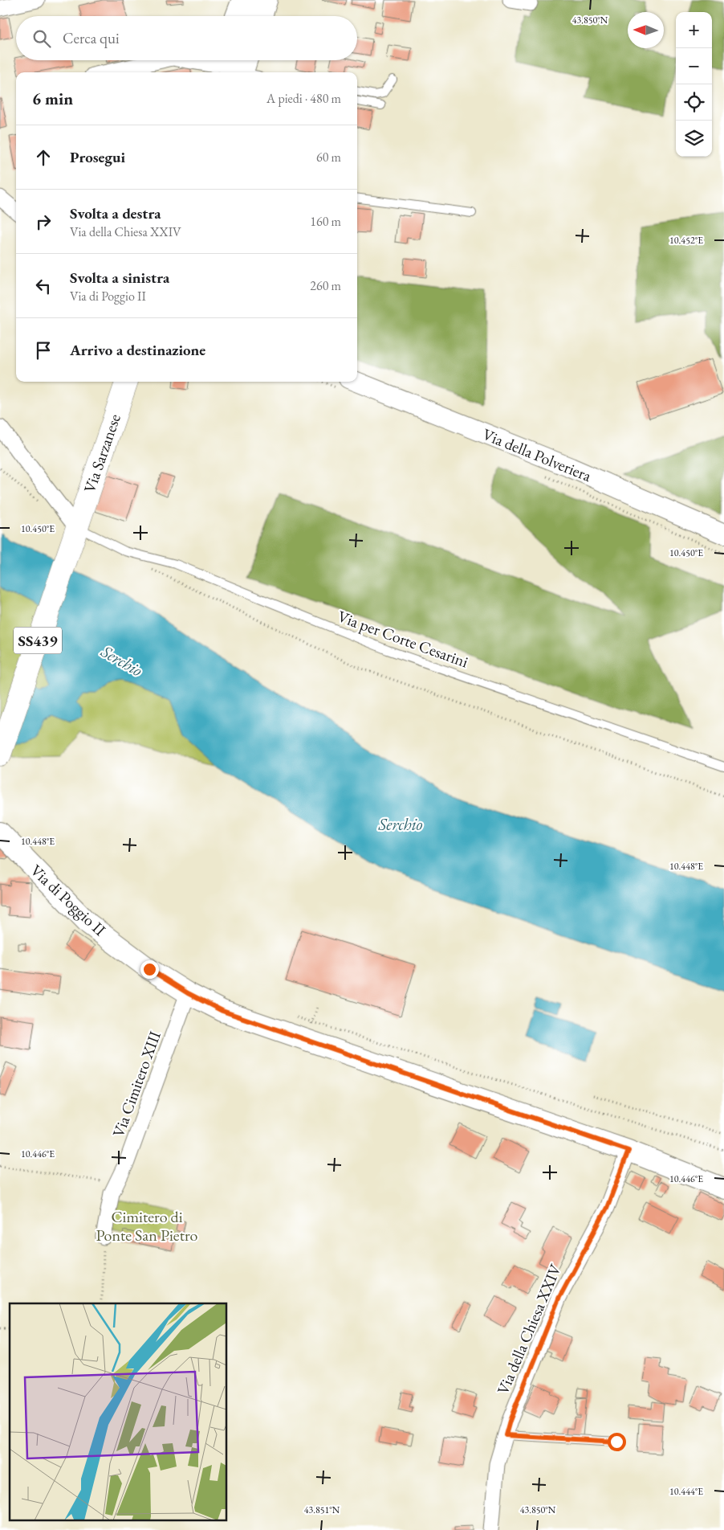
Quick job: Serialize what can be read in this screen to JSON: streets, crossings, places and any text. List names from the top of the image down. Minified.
{"streets":{"main road":["Via Sarzanese","SS439","Via di Poggio II"],"street":["Via della Polveriera","Via Cimitero XIII","Via della Chiesa XXIV"],"lane":["Via per Corte Cesarini"]},"crossings":[["Via Sarzanese","Via per Corte Cesarini"],["Via Sarzanese","SS439"],["Via per Corte Cesarini","SS439"],["Via di Poggio II","Via Cimitero XIII"],["Via di Poggio II","Via della Chiesa XXIV"]],"water":["Serchio"],"parks":["Cimitero di Ponte San Pietro"],"north":"left","page":{"map_buttons":["+","−"],"search":"Cerca qui","heading":["6 min","A piedi · 480 m"],"list":[["Prosegui","60 m"],["Svolta a destra","Via della Chiesa XXIV","160 m"],["Svolta a sinistra","Via di Poggio II","260 m"],"Arrivo a destinazione"]},"coordinates":["43.850°N","10.452°E","10.450°E","10.448°E","10.446°E","10.444°E","43.851°N"]}
